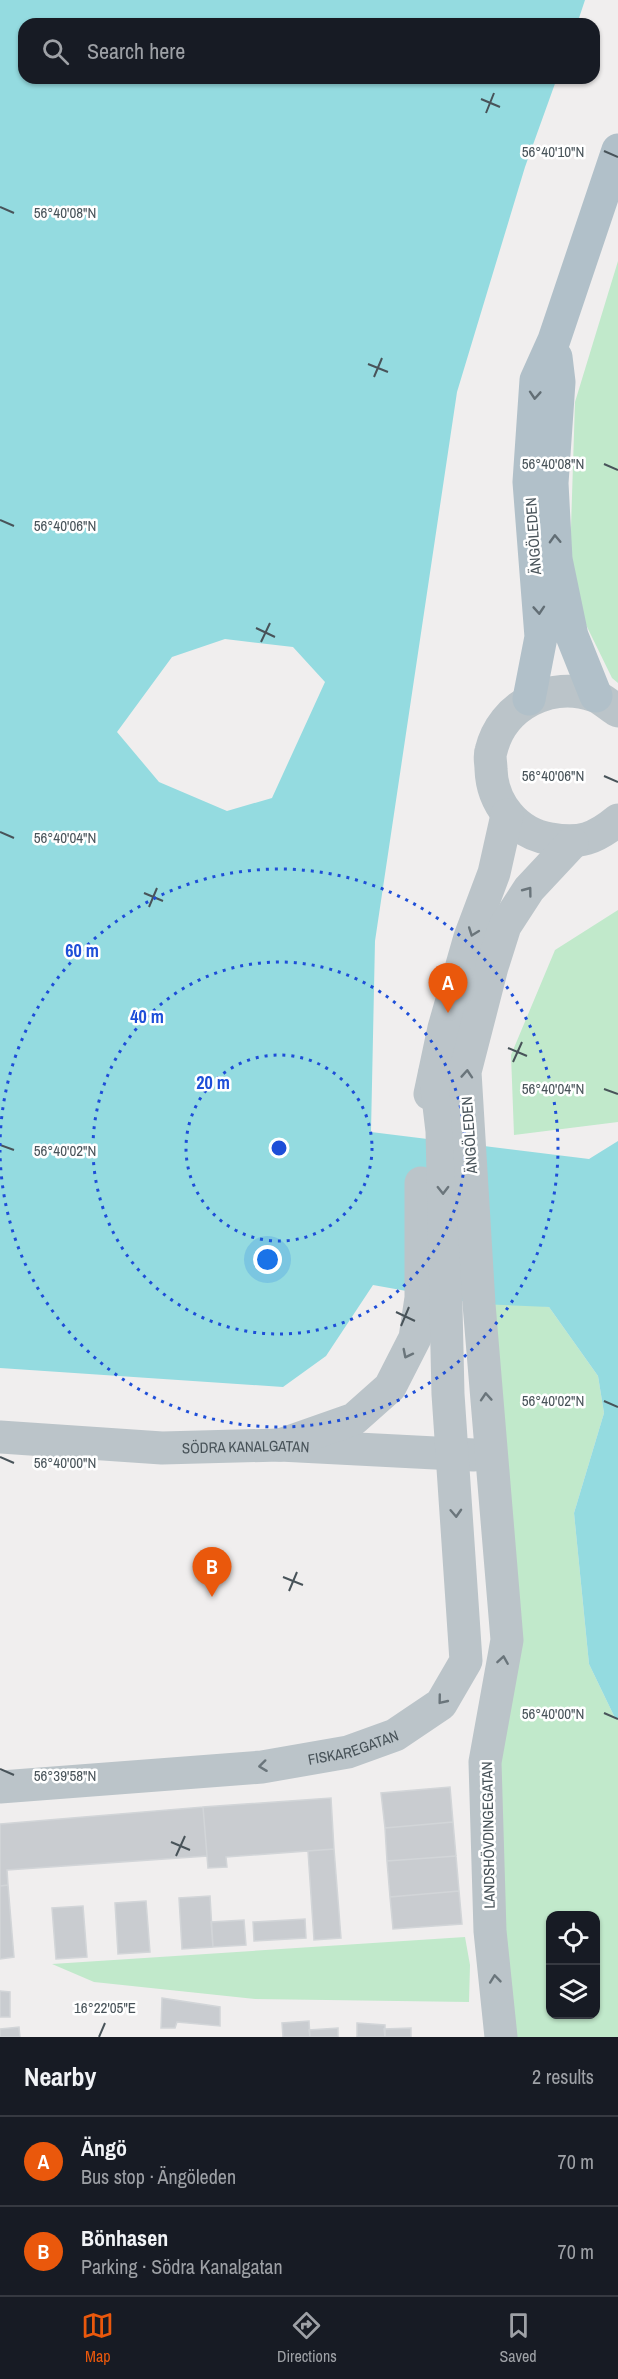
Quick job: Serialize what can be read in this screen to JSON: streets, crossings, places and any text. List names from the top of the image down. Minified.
{"streets":{"main road":["ÄNGÖLEDEN"],"street":["SÖDRA KANALGATAN","FISKAREGATAN","LANDSHÖVDINGEGATAN"]},"crossings":[["ÄNGÖLEDEN","SÖDRA KANALGATAN"],["ÄNGÖLEDEN","FISKAREGATAN"],["ÄNGÖLEDEN","LANDSHÖVDINGEGATAN"],["SÖDRA KANALGATAN","FISKAREGATAN"],["SÖDRA KANALGATAN","LANDSHÖVDINGEGATAN"]],"one_way":["LANDSHÖVDINGEGATAN"],"page":{"search":"Search here","pins":["A","B"],"heading":["Nearby","2 results"],"list":[{"mark":"A","name":"Ängö","note":"Bus stop · Ängöleden","value":"70 m"},{"mark":"B","name":"Bönhasen","note":"Parking · Södra Kanalgatan","value":"70 m"}],"nav":["Map","Directions","Saved"]},"coordinates":["56°40'10\"N","56°40'08\"N","56°40'06\"N","56°40'04\"N","56°40'02\"N","56°40'00\"N","56°39'58\"N","16°22'05\"E"],"rings":["60 m","40 m","20 m"]}
